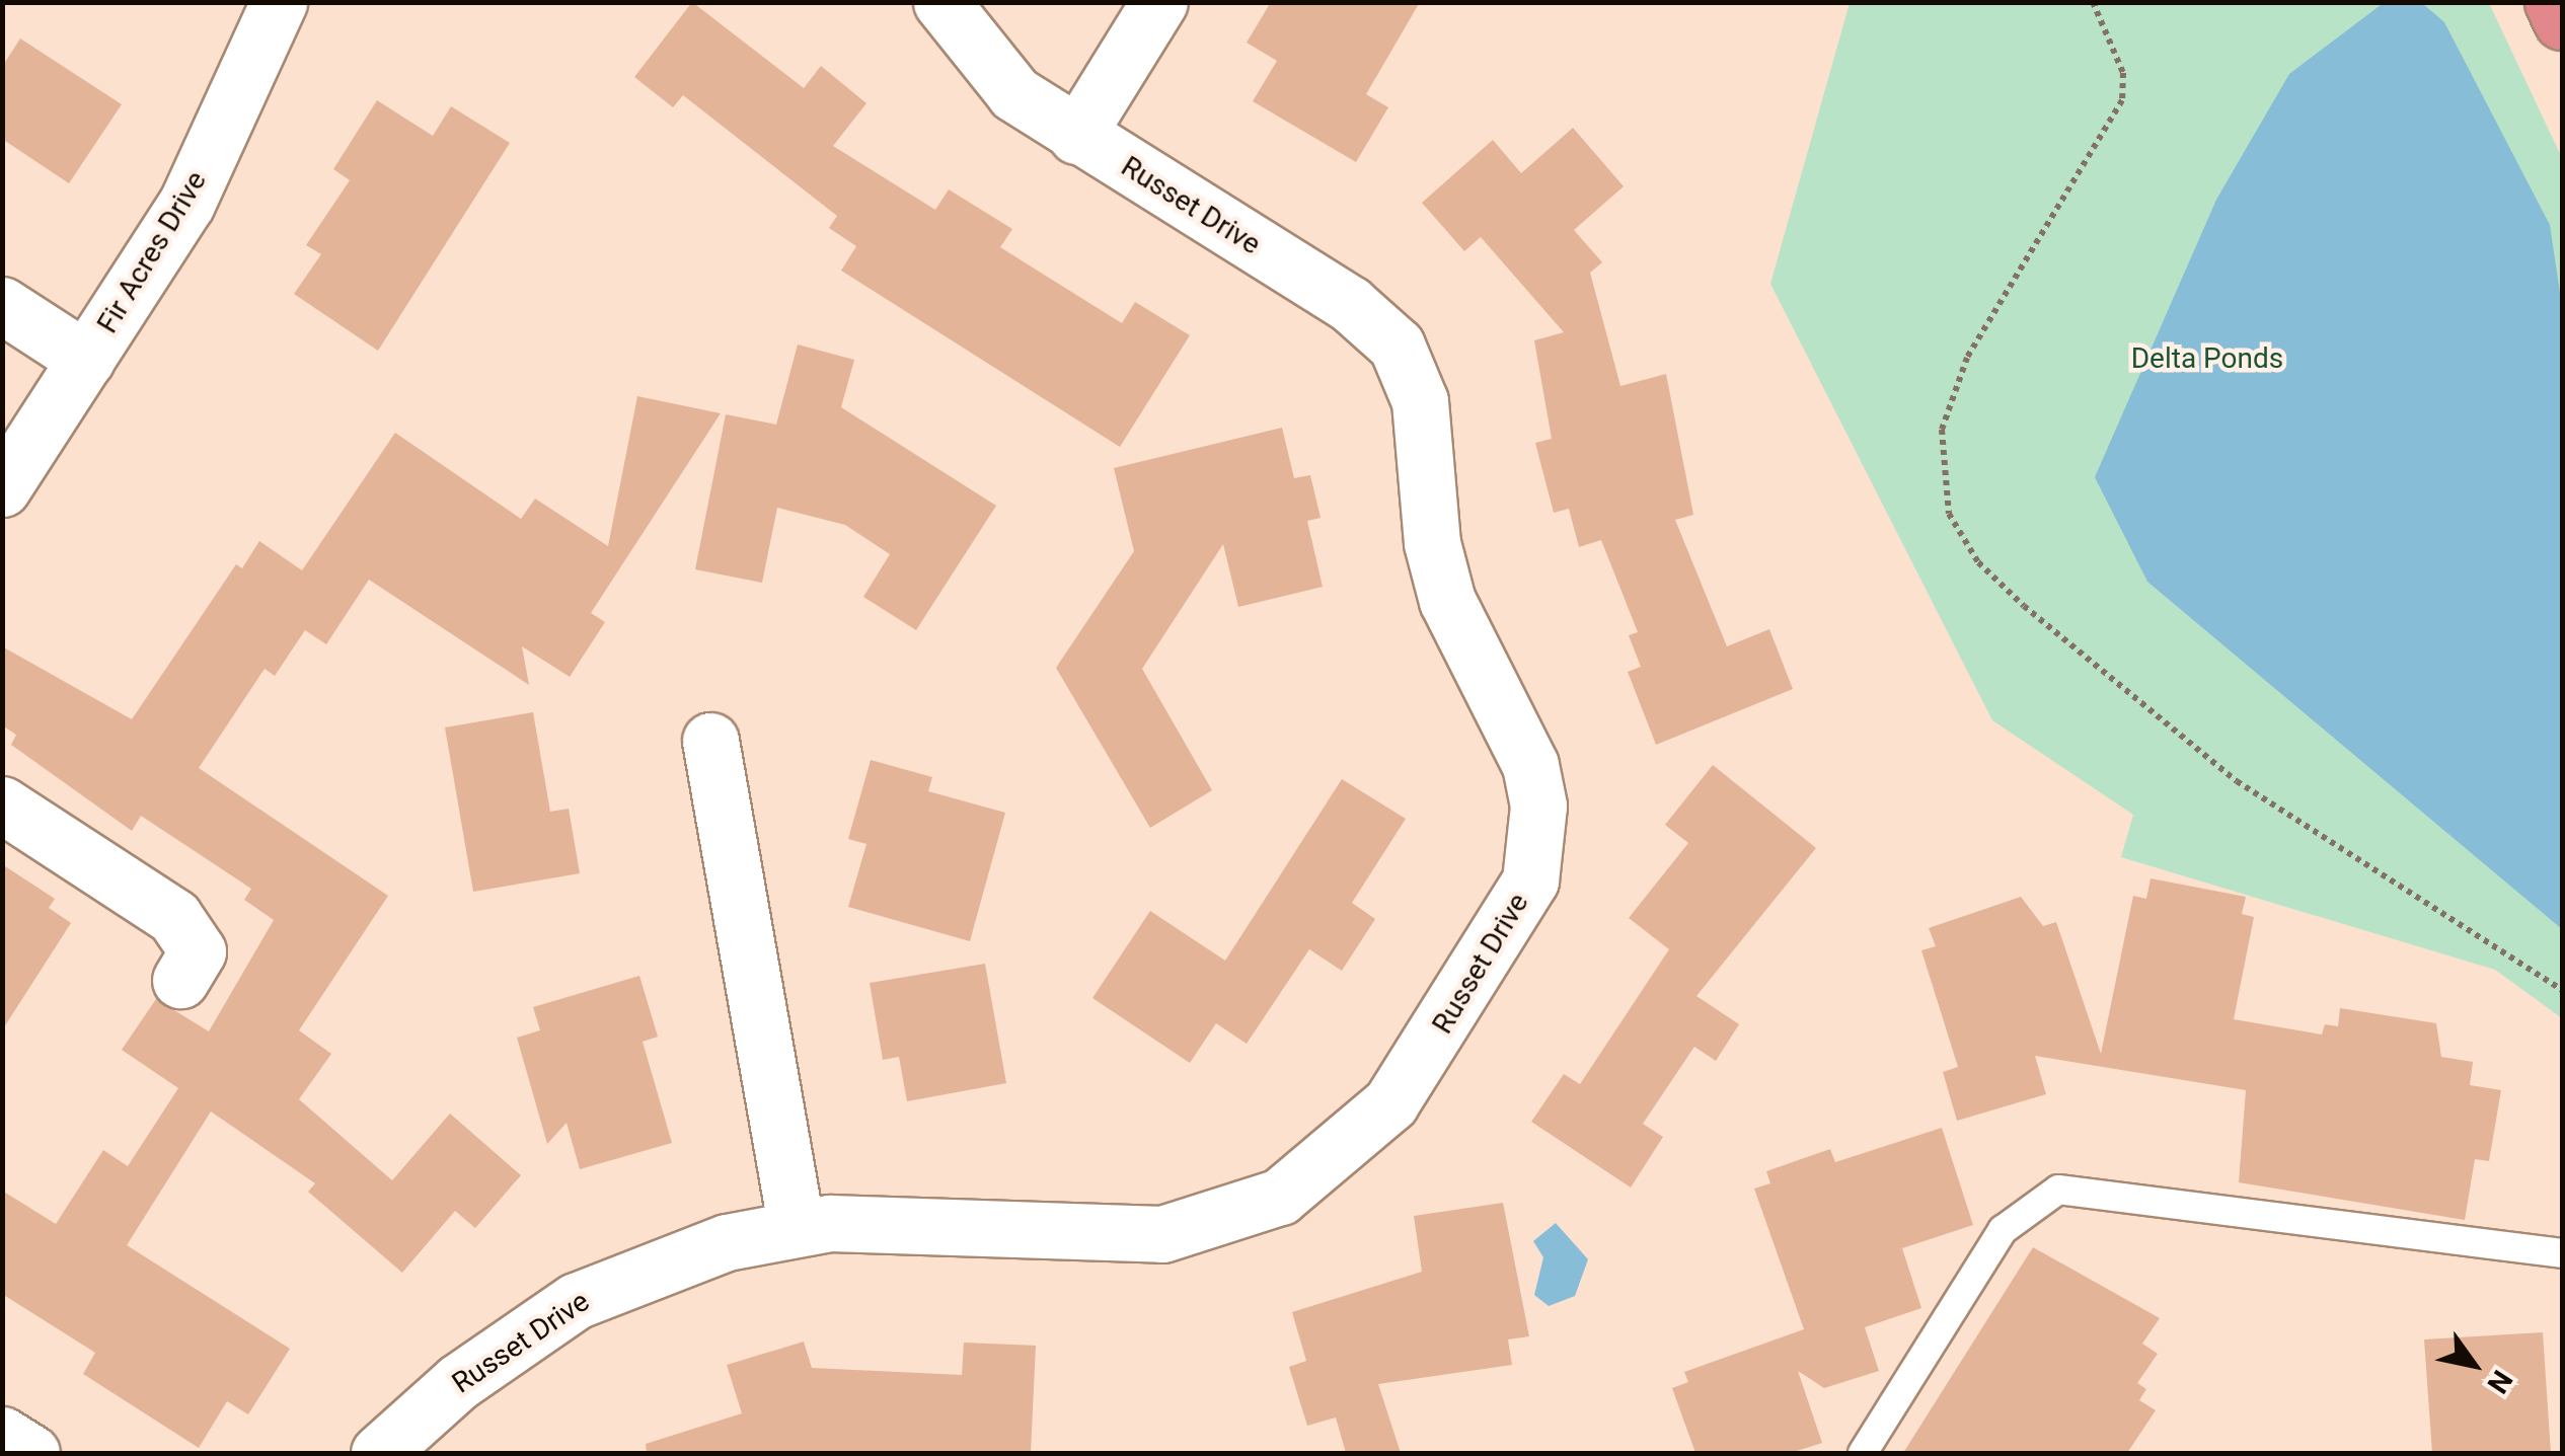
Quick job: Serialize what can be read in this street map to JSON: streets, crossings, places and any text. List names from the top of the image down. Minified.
{"streets":{"street":["Russet Drive","Fir Acres Drive"]},"parks":["Delta Ponds"],"north":"bottom right"}
